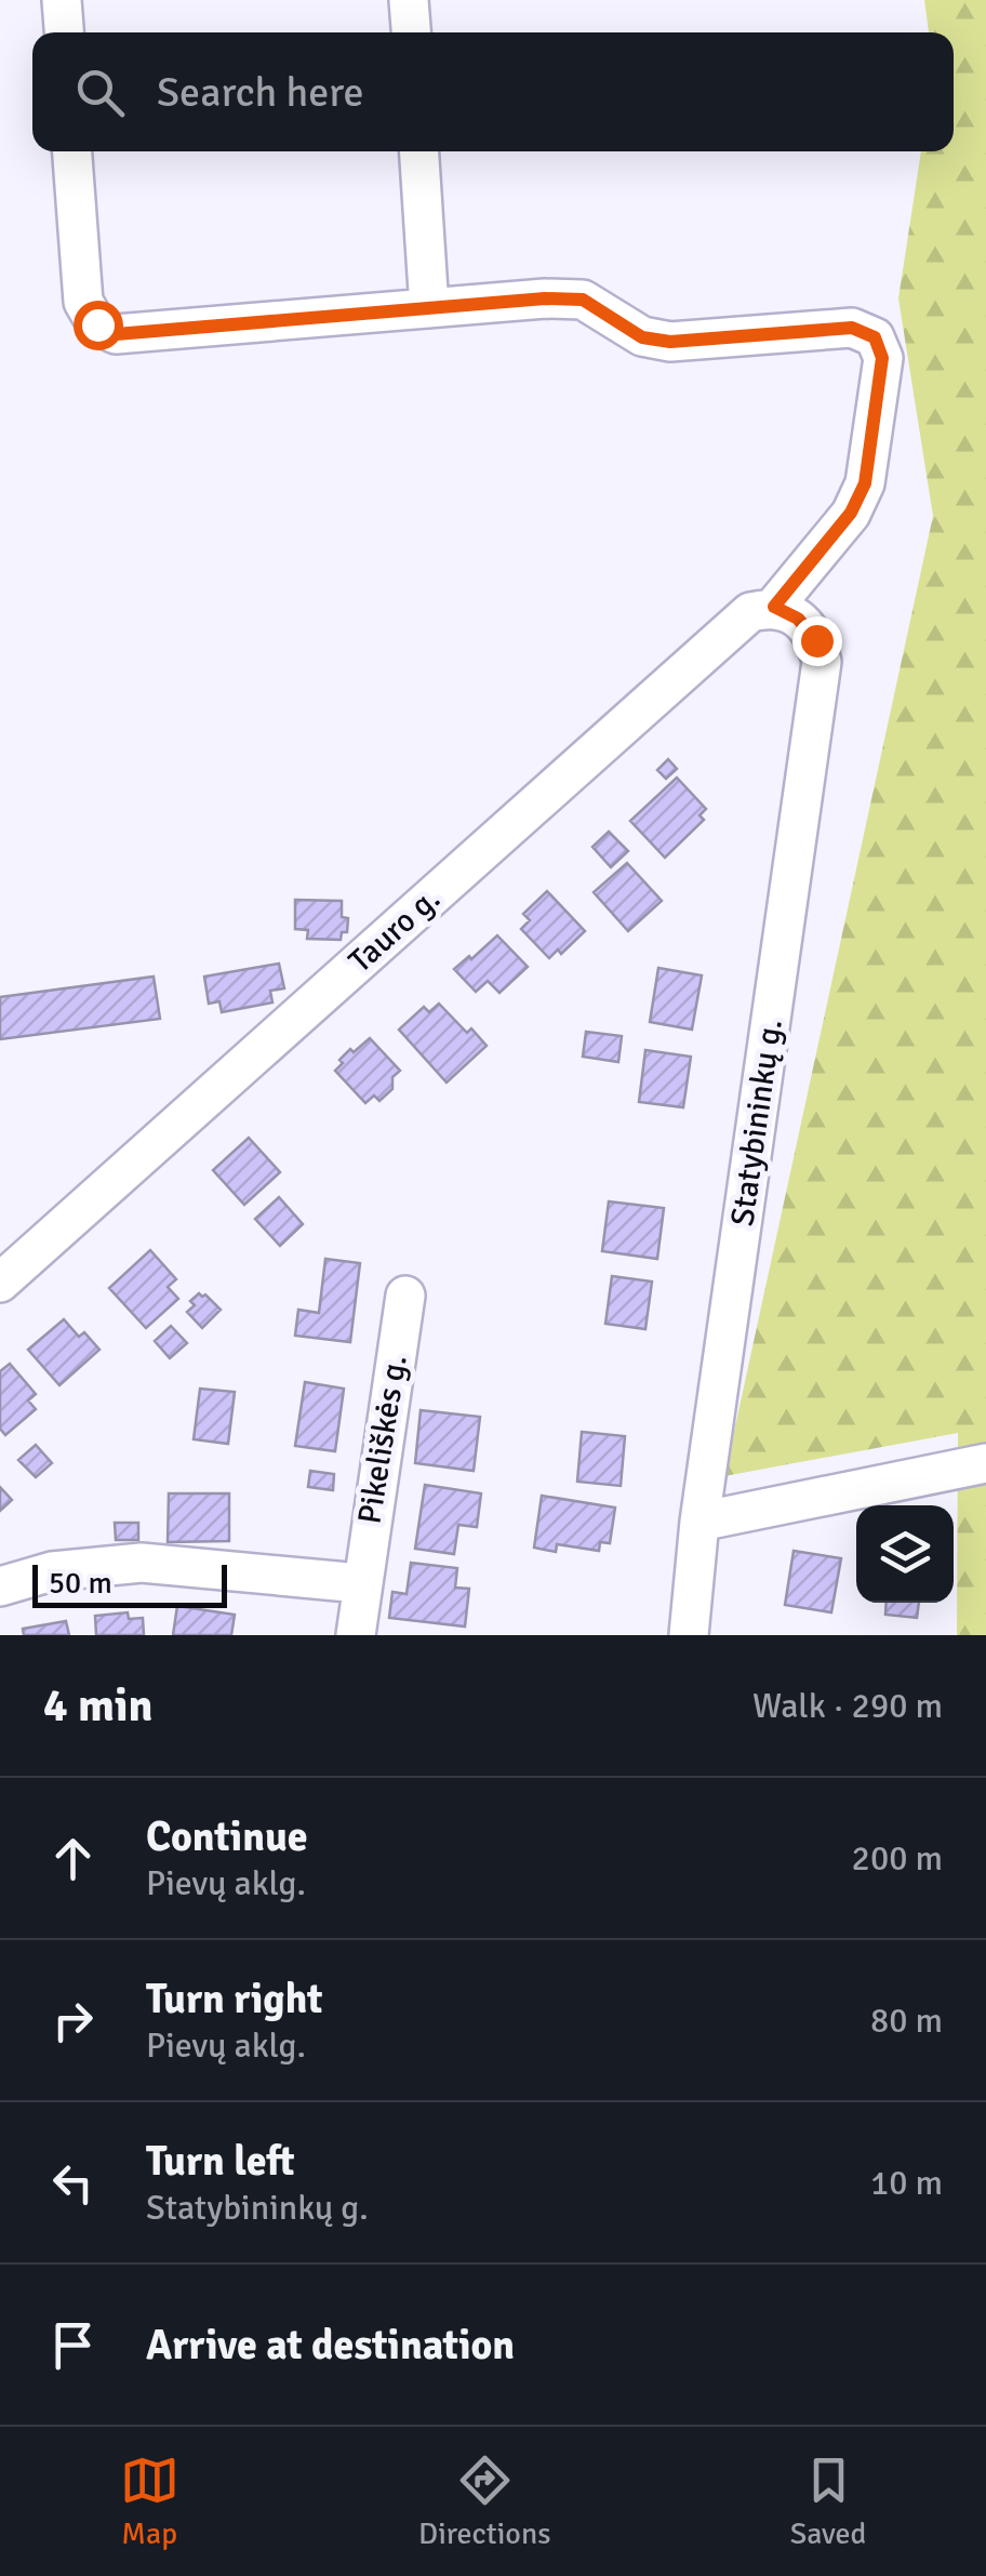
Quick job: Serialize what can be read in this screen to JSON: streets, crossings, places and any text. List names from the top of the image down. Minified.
{"streets":{"street":["Tauro g.","Statybininkų g.","Pikeliškės g."]},"crossings":[["Tauro g.","Statybininkų g."]],"scale_bar":"50 m","page":{"search":"Search here","scale":"50 m","heading":["4 min","Walk · 290 m"],"list":[["Continue","Pievų aklg.","200 m"],["Turn right","Pievų aklg.","80 m"],["Turn left","Statybininkų g.","10 m"],"Arrive at destination"],"nav":["Map","Directions","Saved"]}}
